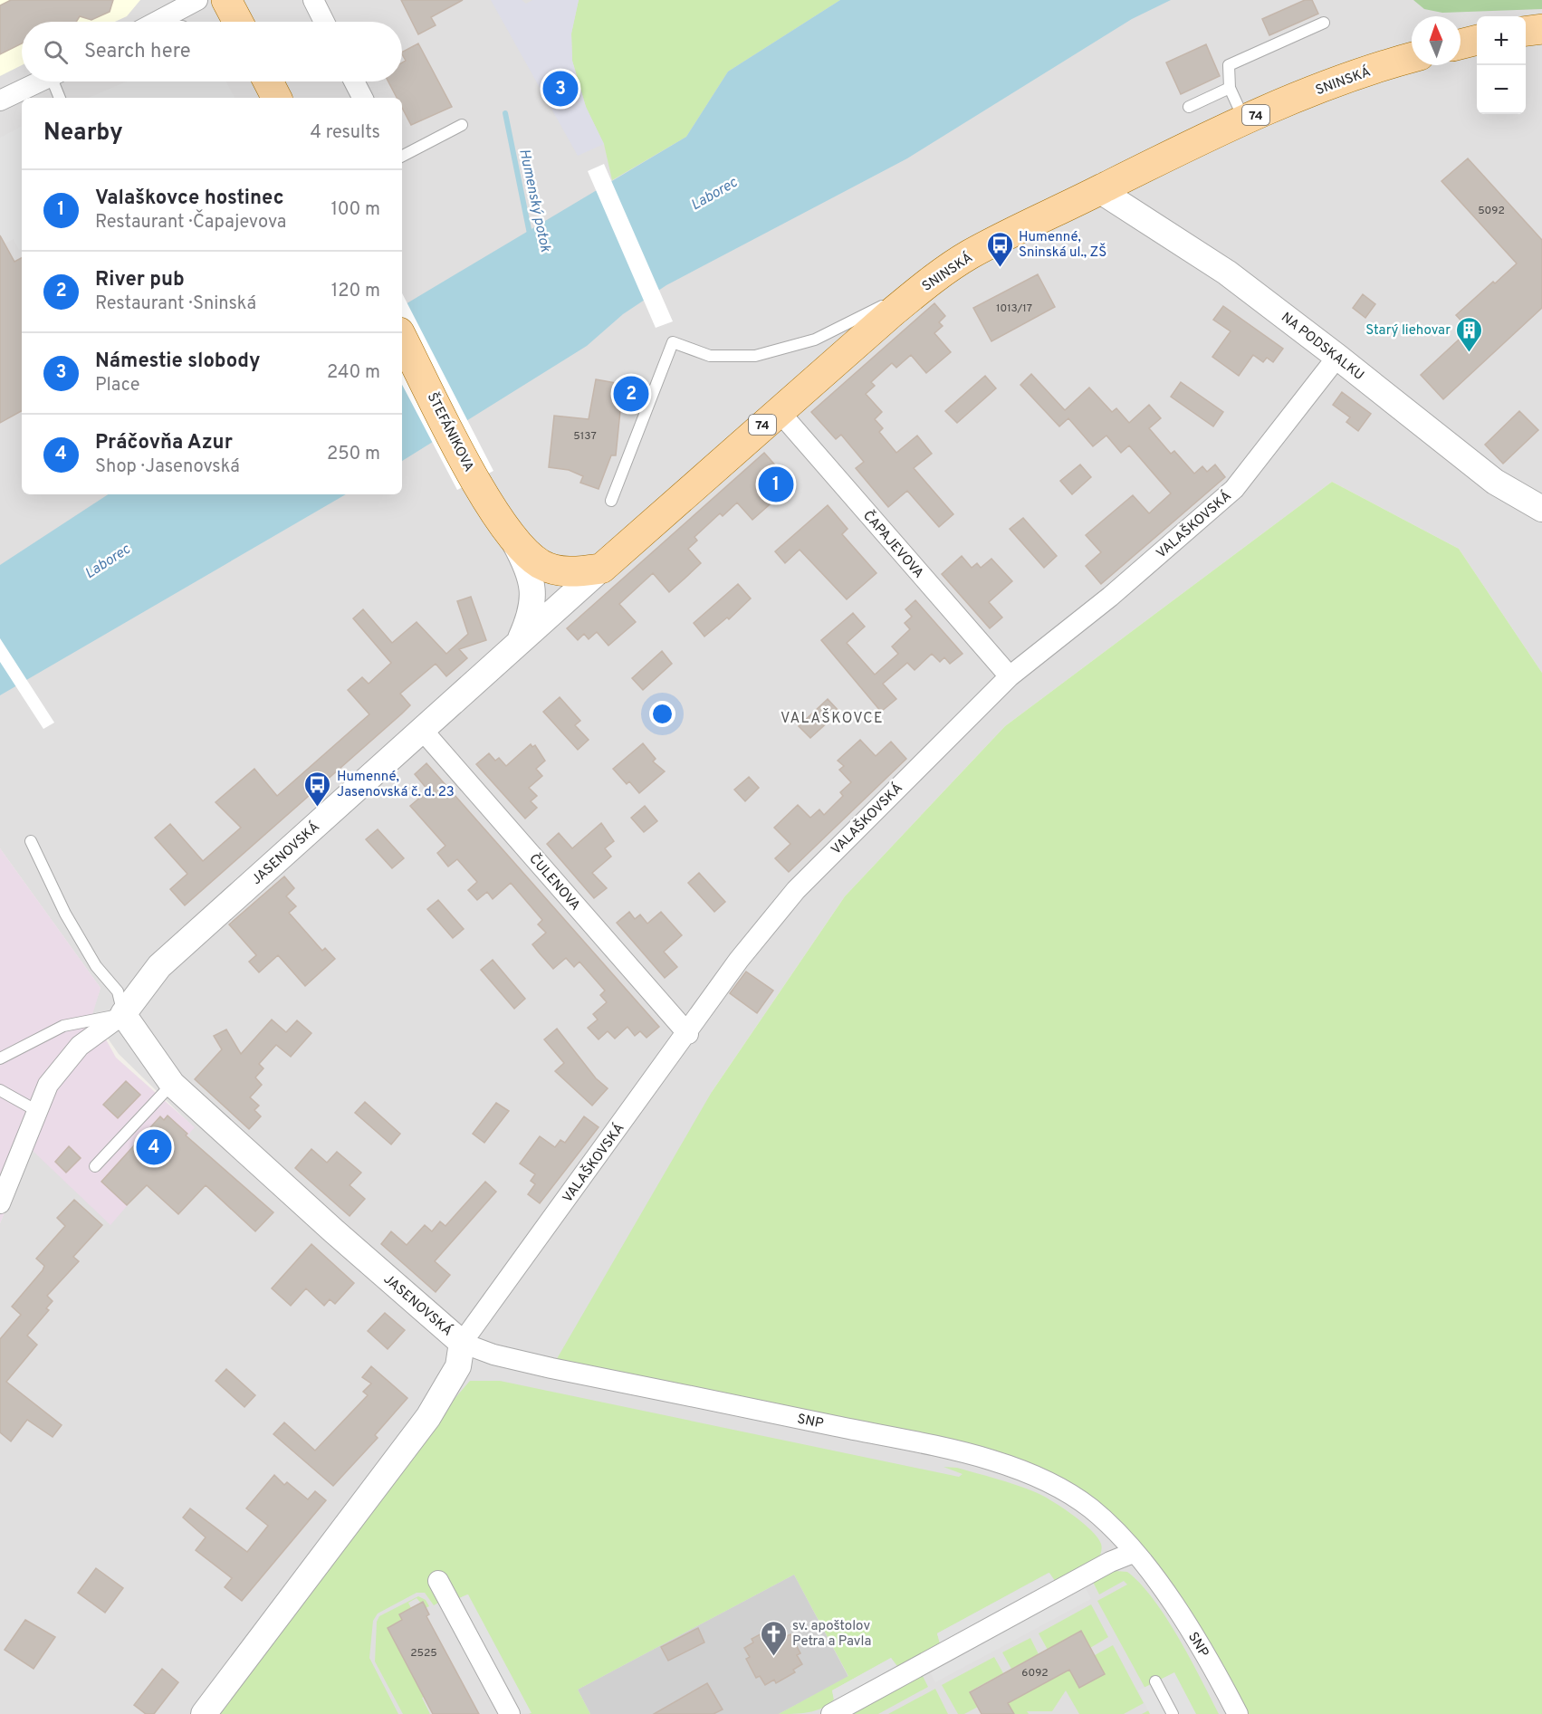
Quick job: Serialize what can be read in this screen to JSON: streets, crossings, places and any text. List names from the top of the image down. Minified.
{"streets":{"main road":["SNINSKÁ","74","ŠTEFÁNIKOVA"],"street":["NA PODSKALKU","VALAŠKOVSKÁ","ČAPAJEVOVA","JASENOVSKÁ","ČULENOVA","SNP"]},"crossings":[["SNINSKÁ","NA PODSKALKU"],["SNINSKÁ","ŠTEFÁNIKOVA"],["SNINSKÁ","ČAPAJEVOVA"],["SNINSKÁ","JASENOVSKÁ"],["NA PODSKALKU","VALAŠKOVSKÁ"],["ŠTEFÁNIKOVA","JASENOVSKÁ"],["VALAŠKOVSKÁ","ČAPAJEVOVA"],["VALAŠKOVSKÁ","JASENOVSKÁ"],["VALAŠKOVSKÁ","ČULENOVA"],["VALAŠKOVSKÁ","SNP"],["JASENOVSKÁ","ČULENOVA"],["JASENOVSKÁ","SNP"]],"districts":["VALAŠKOVCE"],"water":["Laborec","Humenský potok"],"places":{"bus stop":["Humenné, Sninská ul., ZŠ","Humenné, Jasenovská č. d. 23"],"building":["Starý liehovar"],"church":["sv. apoštolov Petra a Pavla"]},"house_numbers":["5092","1013/17","5137","2525","6092"],"north":"top","page":{"map_buttons":["+","−"],"search":"Search here","pins":["3","2","1","4"],"heading":["Nearby","4 results"],"list":[{"mark":"1","name":"Valaškovce hostinec","note":"Restaurant · Čapajevova","value":"100 m"},{"mark":"2","name":"River pub","note":"Restaurant · Sninská","value":"120 m"},{"mark":"3","name":"Námestie slobody","note":"Place","value":"240 m"},{"mark":"4","name":"Práčovňa Azur","note":"Shop · Jasenovská","value":"250 m"}]}}
